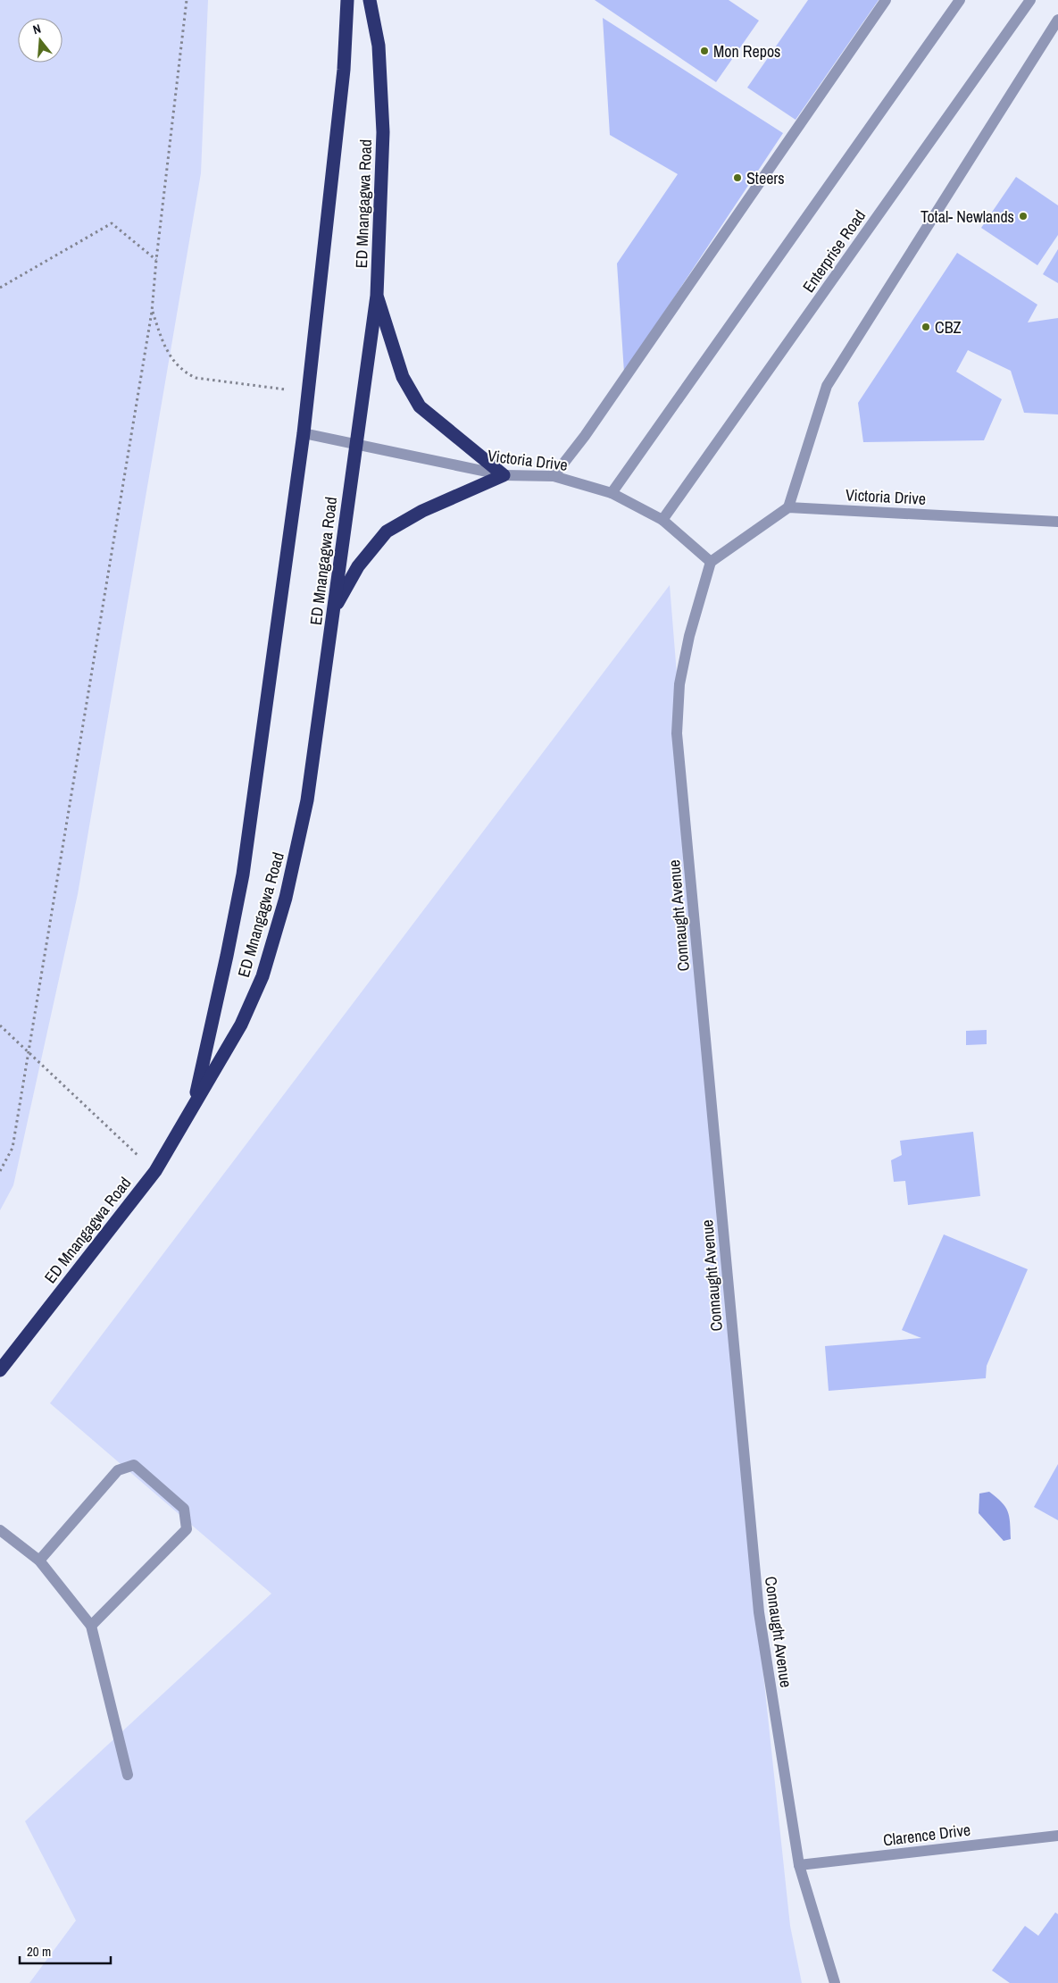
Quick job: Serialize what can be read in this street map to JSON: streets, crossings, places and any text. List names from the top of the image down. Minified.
{"streets":{"highway":["ED Mnangagwa Road"],"street":["Enterprise Road","Victoria Drive","Connaught Avenue","Clarence Drive"]},"crossings":[["ED Mnangagwa Road","Victoria Drive"],["Enterprise Road","Victoria Drive"],["Victoria Drive","Connaught Avenue"],["Connaught Avenue","Clarence Drive"]],"places":["Mon Repos","Steers","Total- Newlands","CBZ"],"scale_bar":"20 m","north":"top"}
